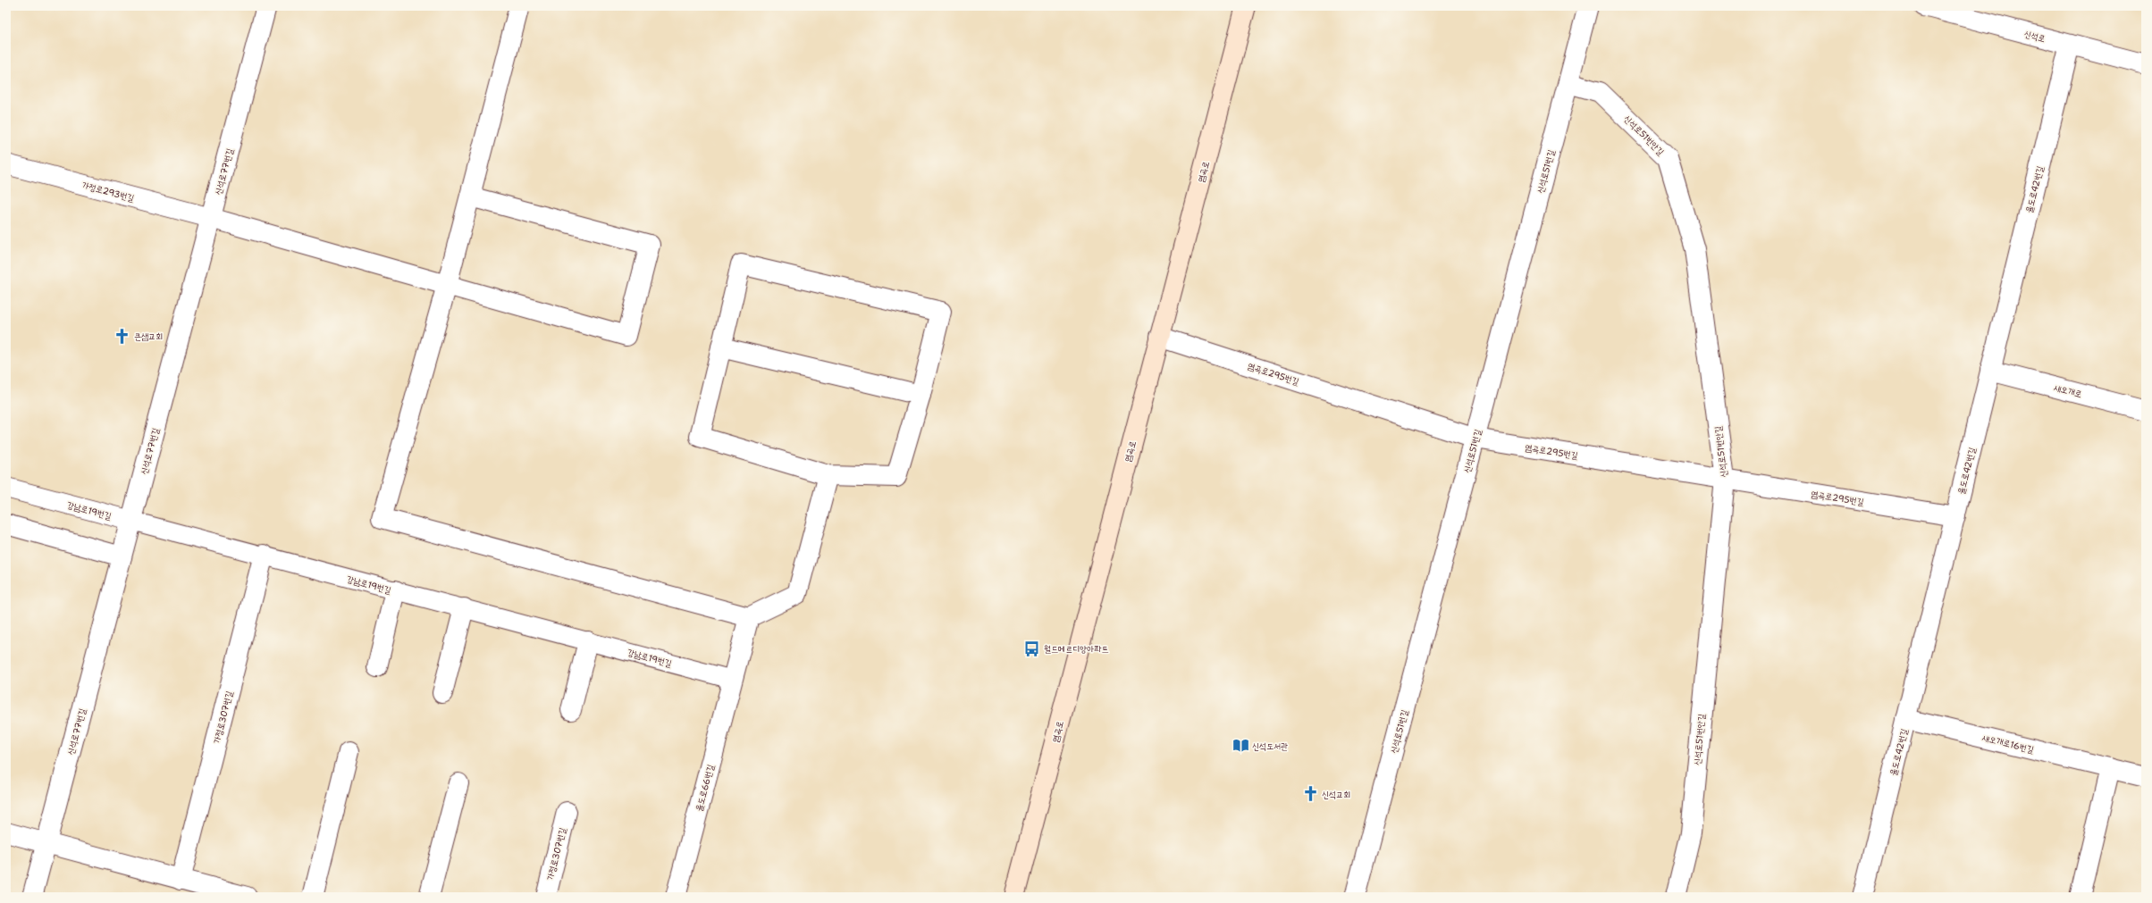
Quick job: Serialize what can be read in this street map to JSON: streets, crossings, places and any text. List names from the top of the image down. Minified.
{"streets":{"street":["신석로","신석로51번안길","신석로77번길","염곡로","신석로51번길","율도로42번길","가정로293번길","염곡로295번길","새오개로","강남로19번길","가정로307번길","새오개로16번길","율도로66번길"]},"crossings":[["신석로","율도로42번길"],["신석로51번안길","신석로51번길"],["신석로51번안길","염곡로295번길"],["신석로77번길","가정로293번길"],["신석로77번길","강남로19번길"],["염곡로","염곡로295번길"],["신석로51번길","염곡로295번길"],["율도로42번길","염곡로295번길"],["율도로42번길","새오개로"],["율도로42번길","새오개로16번길"],["강남로19번길","가정로307번길"],["강남로19번길","율도로66번길"]],"places":{"church":["큰샘교회","신석교회"],"bus stop":["월드메르디앙아파트"],"library":["신석도서관"]}}
